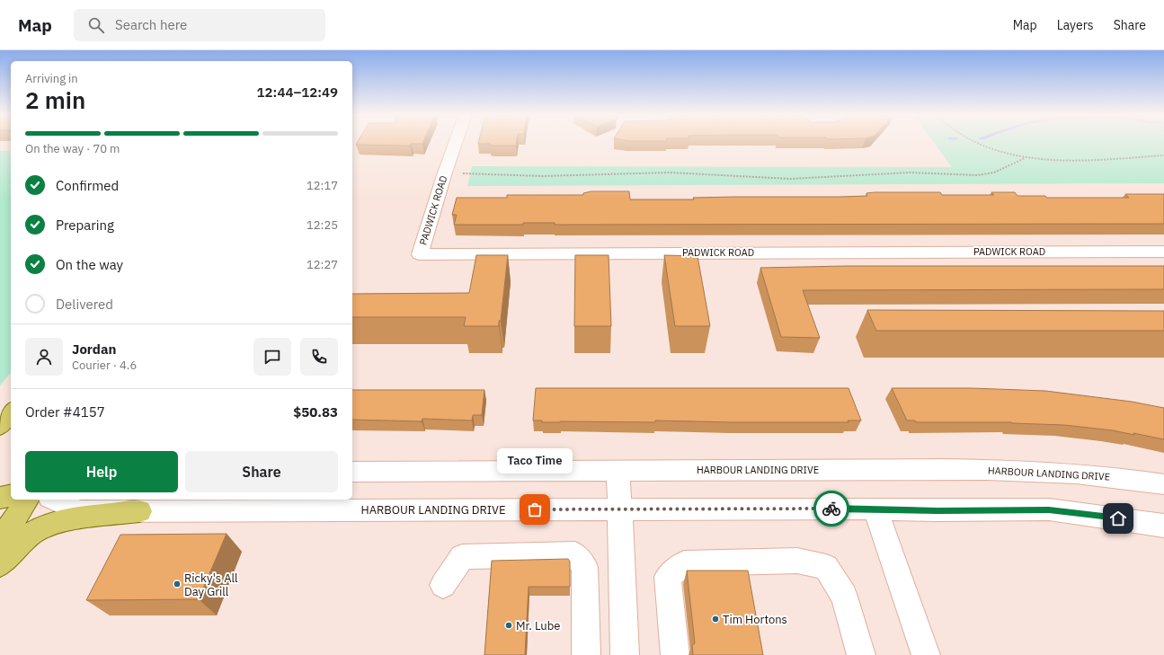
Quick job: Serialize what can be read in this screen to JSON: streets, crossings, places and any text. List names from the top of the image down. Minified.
{"streets":{"street":["PADWICK ROAD","HARBOUR LANDING DRIVE"]},"places":["Taco Time","Ricky's All Day Grill","Tim Hortons","Mr. Lube"],"page":{"header":"Map","search":"Search here","nav":["Map","Layers","Share"],"heading":["2 min","Arriving in","12:44–12:49"],"panel":["Jordan","Courier · 4.6","Order #4157","$50.83"],"bar":"On the way · 70 m","list":[["Confirmed","12:17"],["Preparing","12:25"],["On the way","12:27"],"Delivered"],"buttons":["Help","Share"],"bubble":"Taco Time"}}
